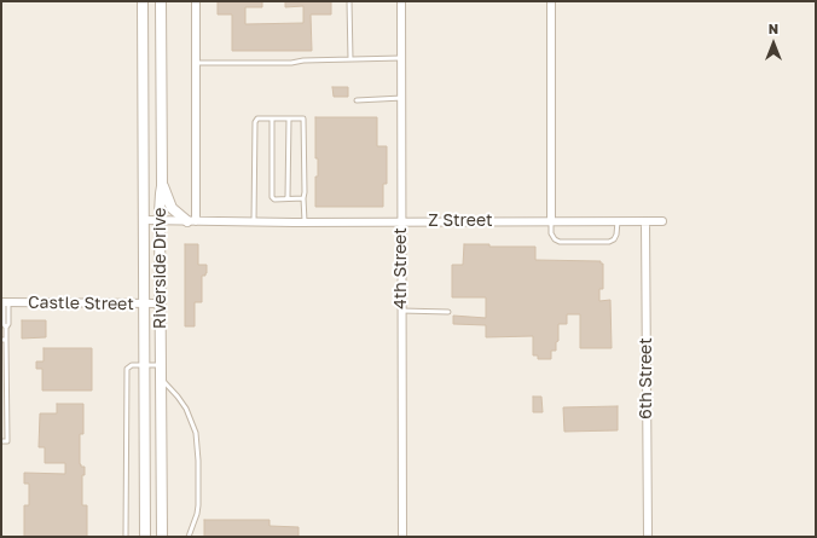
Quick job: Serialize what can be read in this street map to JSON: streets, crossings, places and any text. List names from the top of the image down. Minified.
{"streets":{"street":["Z Street","Riverside Drive","4th Street","Castle Street","6th Street"]},"crossings":[["Z Street","Riverside Drive"],["Z Street","4th Street"],["Z Street","6th Street"],["Riverside Drive","Castle Street"]],"north":"top"}
